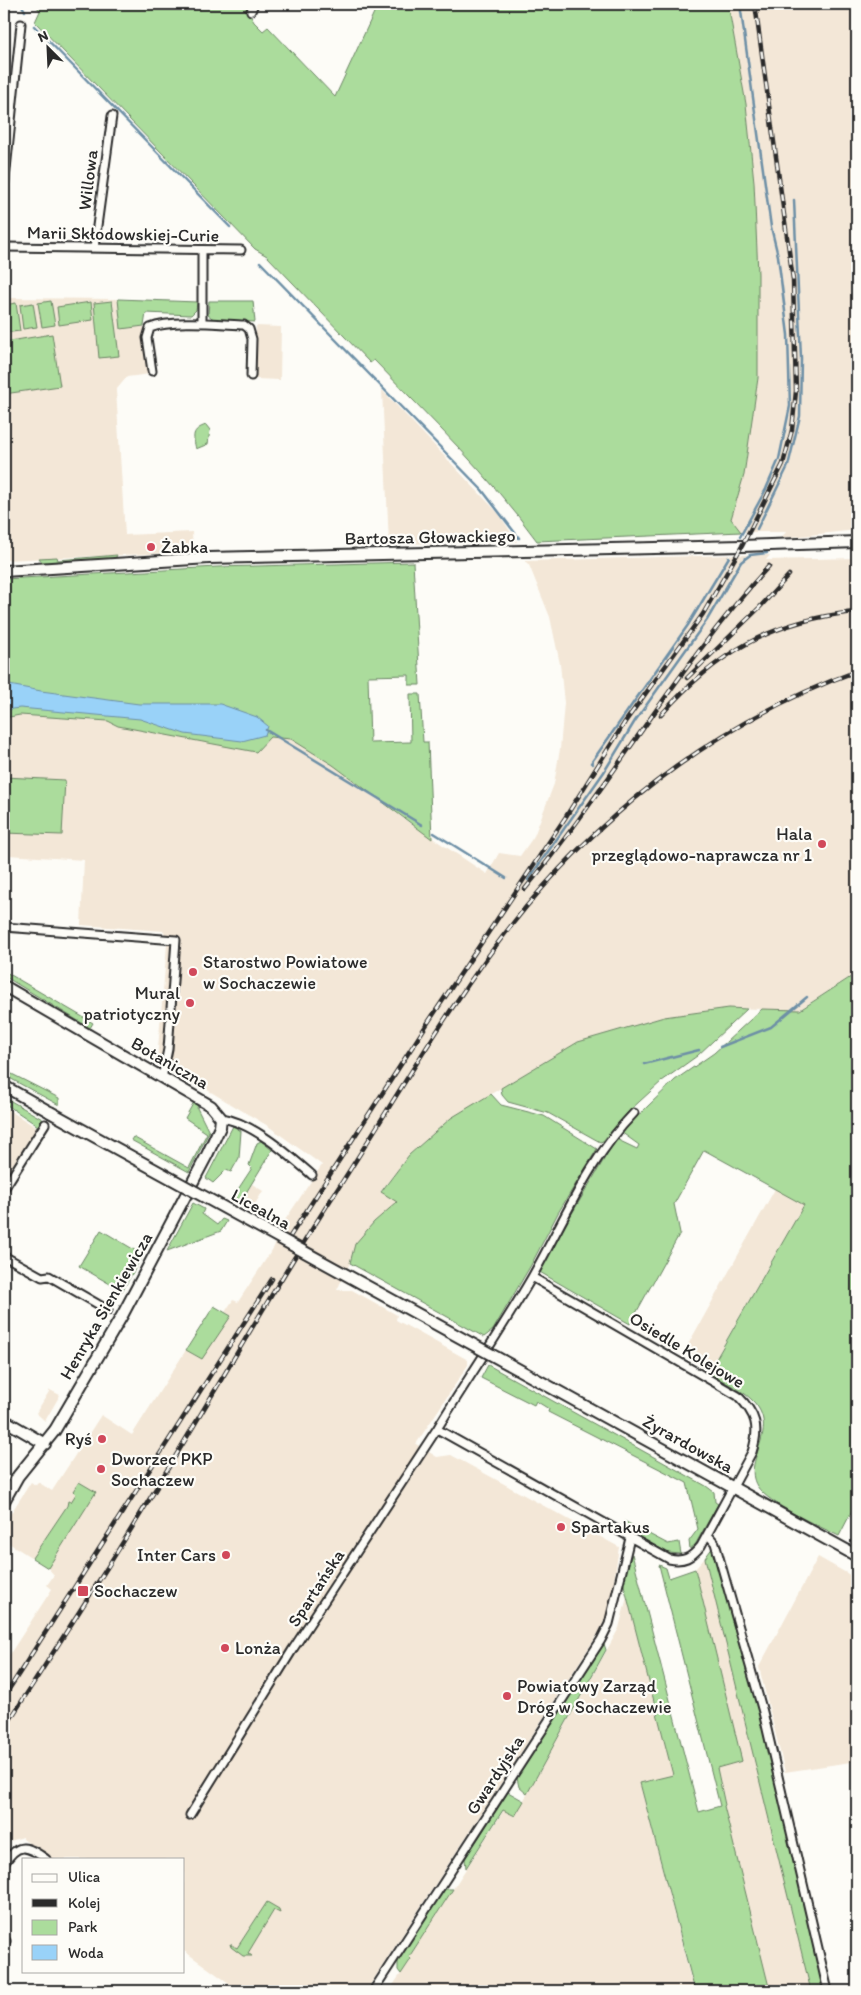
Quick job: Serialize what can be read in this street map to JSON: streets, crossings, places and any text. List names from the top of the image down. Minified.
{"streets":{"street":["Willowa","Marii Skłodowskiej-Curie","Bartosza Głowackiego","Botaniczna","Licealna","Henryka Sienkiewicza","Osiedle Kolejowe","Żyrardowska","Spartańska","Gwardyjska"]},"crossings":[["Willowa","Marii Skłodowskiej-Curie"],["Botaniczna","Henryka Sienkiewicza"],["Licealna","Henryka Sienkiewicza"],["Licealna","Żyrardowska"],["Osiedle Kolejowe","Żyrardowska"],["Osiedle Kolejowe","Spartańska"]],"places":{"other":["Żabka","Hala przeglądowo-naprawcza nr 1","Starostwo Powiatowe w Sochaczewie","Mural patriotyczny","Ryś","Dworzec PKP Sochaczew","Spartakus","Inter Cars","Lonża","Powiatowy Zarząd Dróg w Sochaczewie"],"transit":["Sochaczew"]},"legend":["Ulica","Kolej","Park","Woda"],"north":"top left"}
